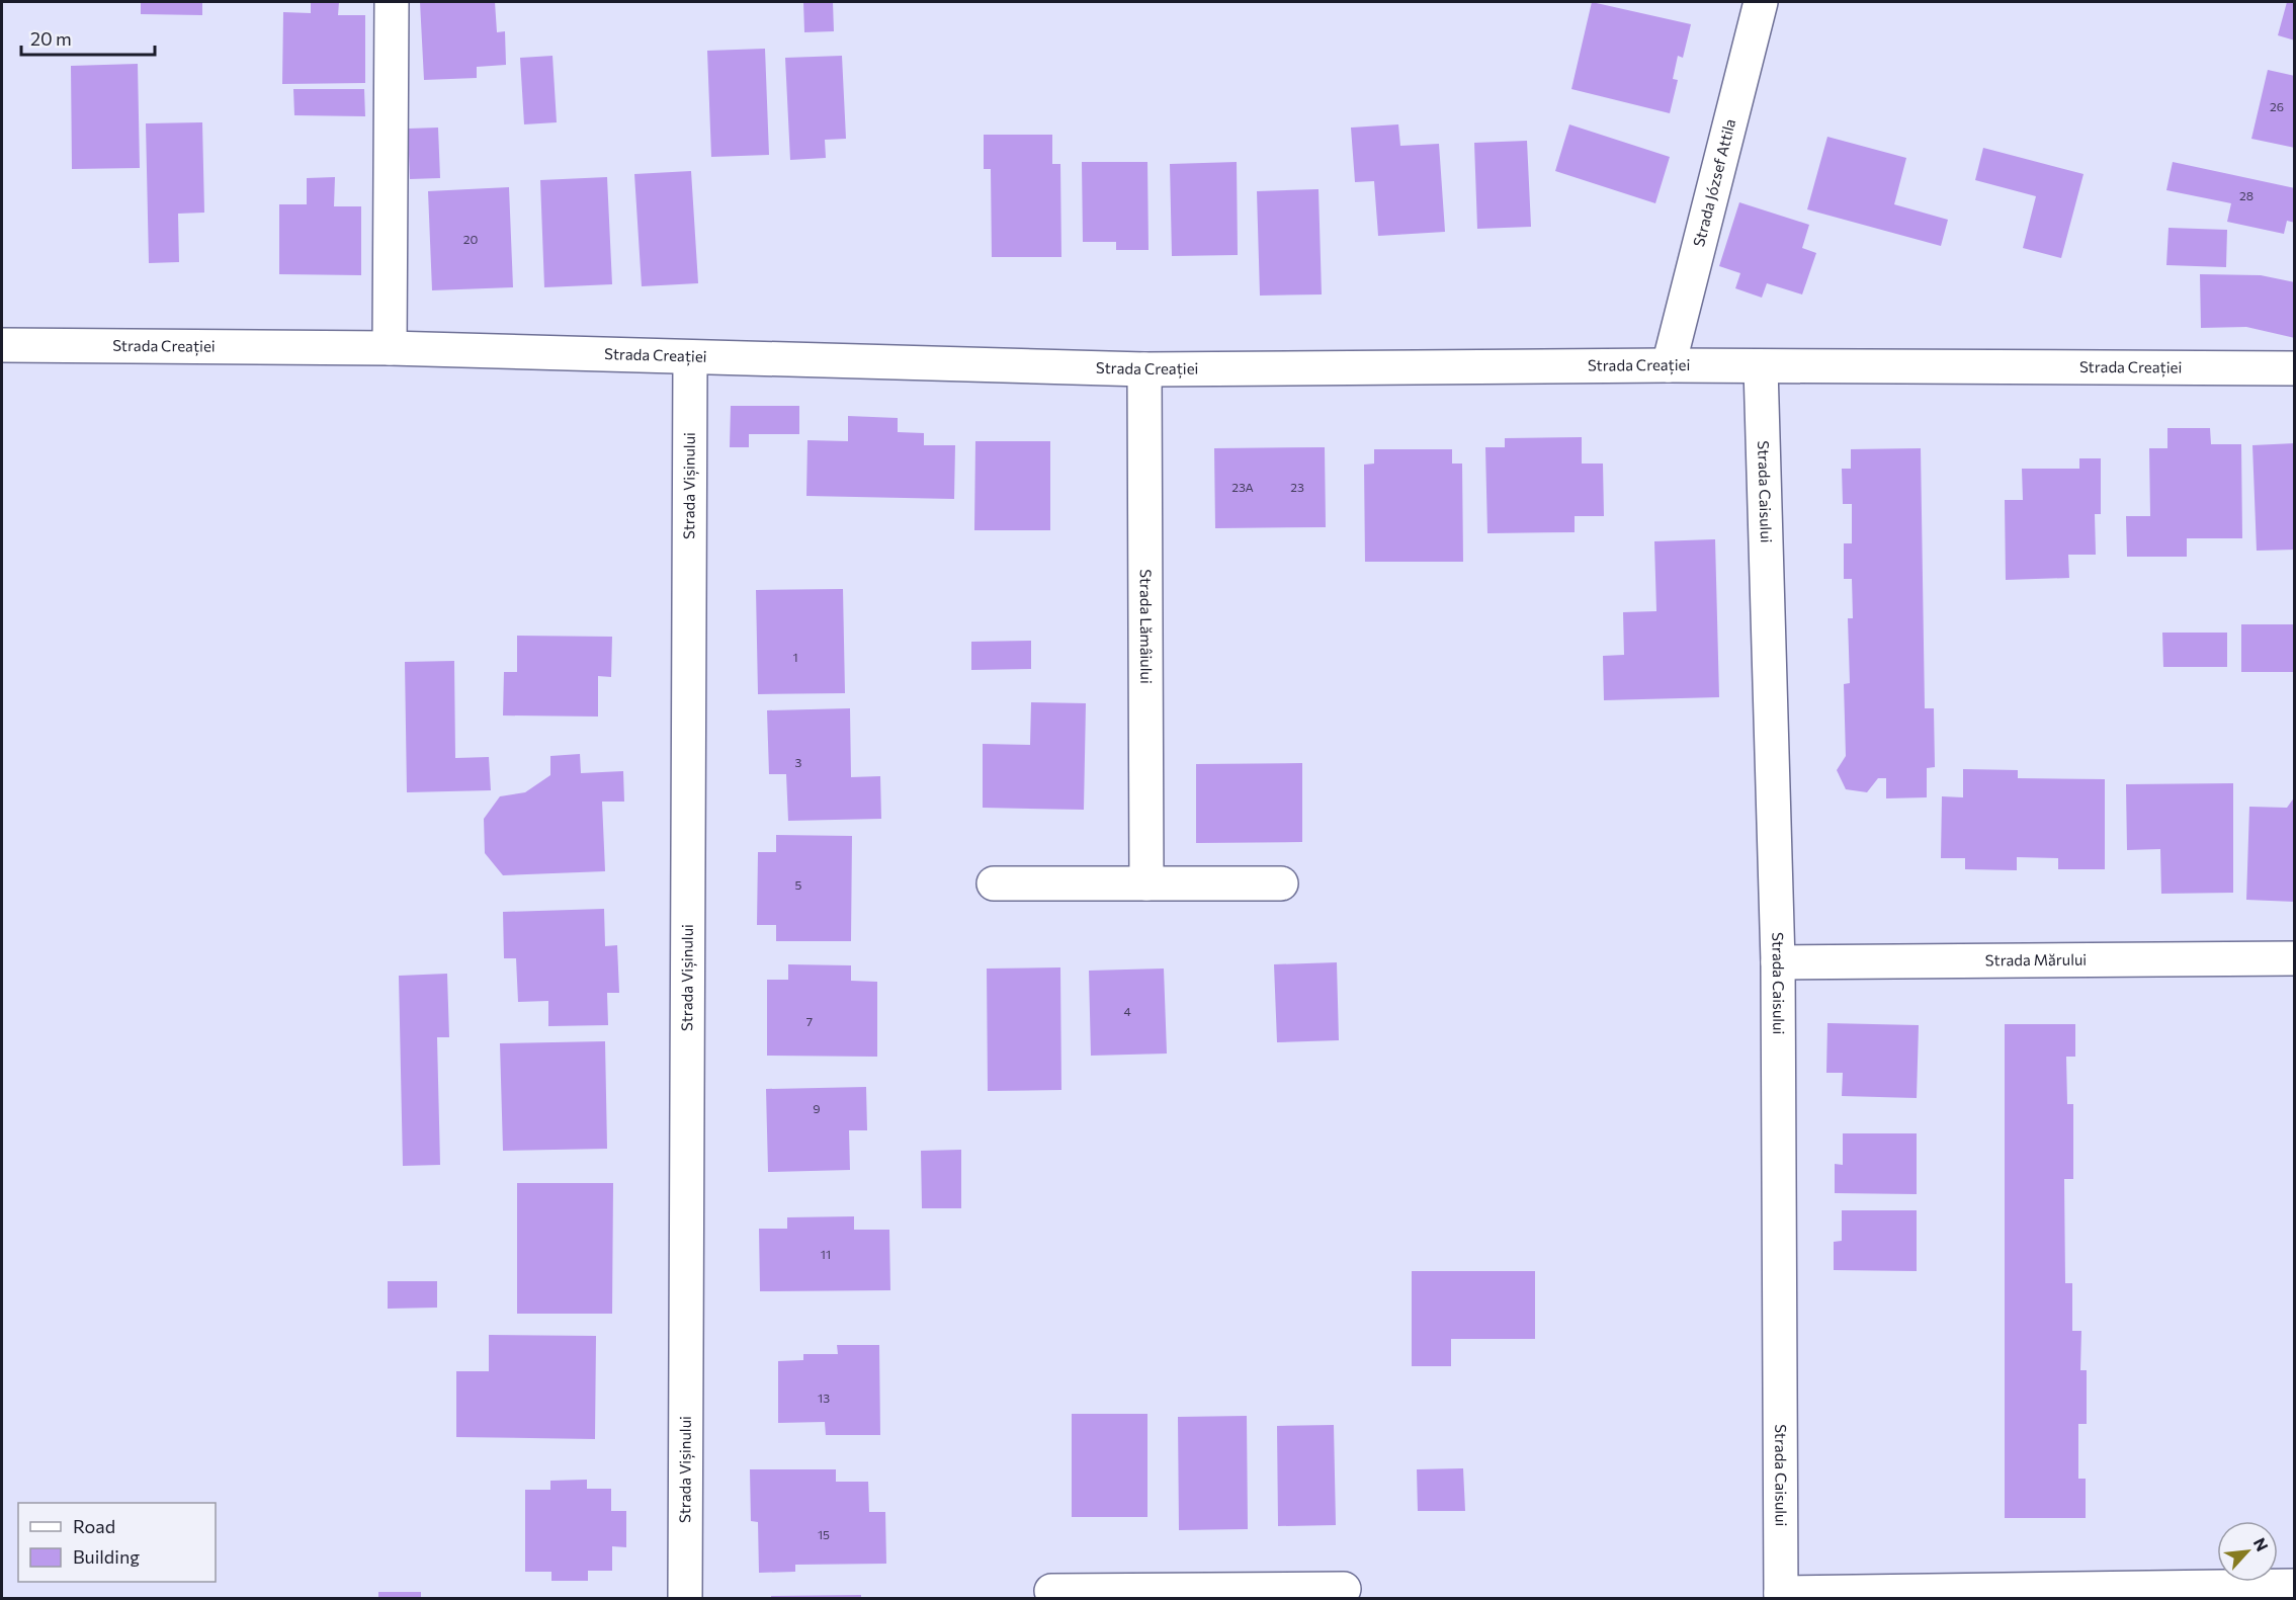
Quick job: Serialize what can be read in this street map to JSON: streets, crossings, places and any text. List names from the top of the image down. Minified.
{"streets":{"street":["Strada József Attila","Strada Creației","Strada Vișinului","Strada Caisului","Strada Lămâiului","Strada Mărului"]},"crossings":[["Strada József Attila","Strada Creației"],["Strada Creației","Strada Vișinului"],["Strada Creației","Strada Caisului"],["Strada Creației","Strada Lămâiului"],["Strada Caisului","Strada Mărului"]],"house_numbers":["26","28","20","23A","23","1","3","5","4","7","9","11","13","15"],"legend":["Road","Building"],"scale_bar":"20 m","north":"top right"}
